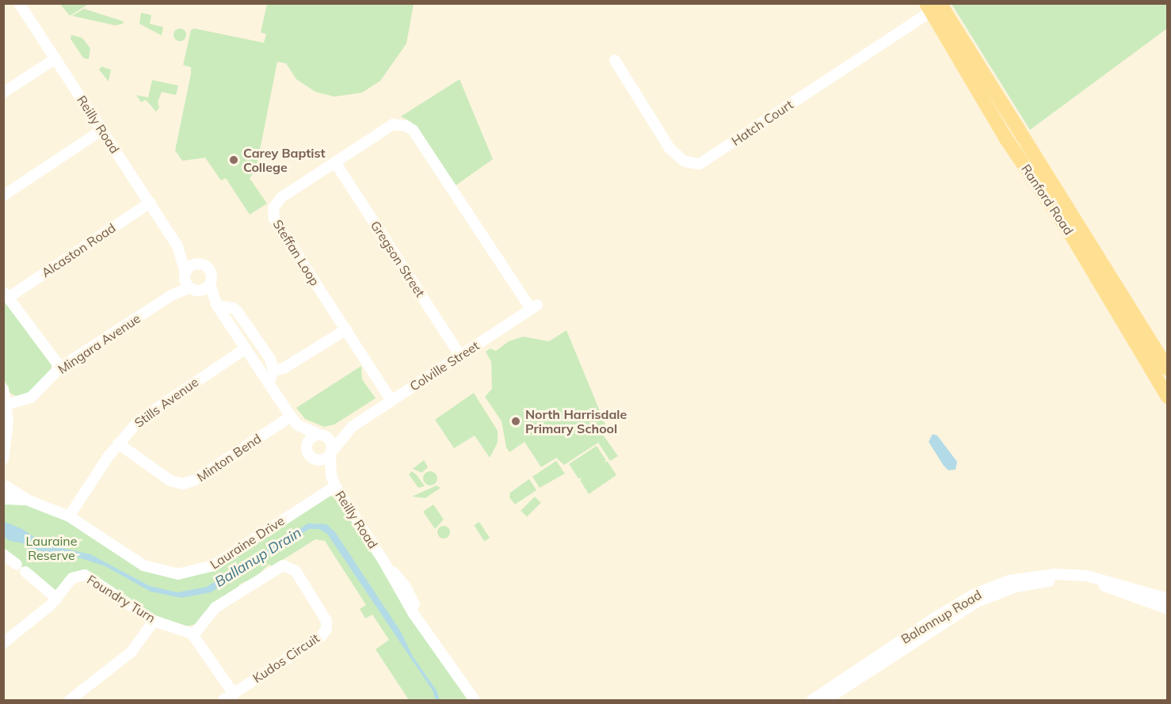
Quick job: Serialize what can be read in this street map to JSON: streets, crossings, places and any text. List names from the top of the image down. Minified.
{"streets":{"main road":["Ranford Road"],"street":["Hatch Court","Reilly Road","Alcaston Road","Steffan Loop","Gregson Street","Mingara Avenue","Colville Street","Stills Avenue","Minton Bend","Lauraine Drive","Foundry Turn","Balannup Road","Kudos Circuit"]},"crossings":[["Hatch Court","Ranford Road"],["Reilly Road","Alcaston Road"],["Reilly Road","Mingara Avenue"],["Reilly Road","Colville Street"],["Reilly Road","Lauraine Drive"],["Steffan Loop","Gregson Street"],["Steffan Loop","Colville Street"],["Gregson Street","Colville Street"],["Stills Avenue","Minton Bend"],["Stills Avenue","Lauraine Drive"],["Foundry Turn","Kudos Circuit"]],"water":["Ballanup Drain"],"parks":["Lauraine Reserve"],"places":["Carey Baptist College","North Harrisdale Primary School"]}
